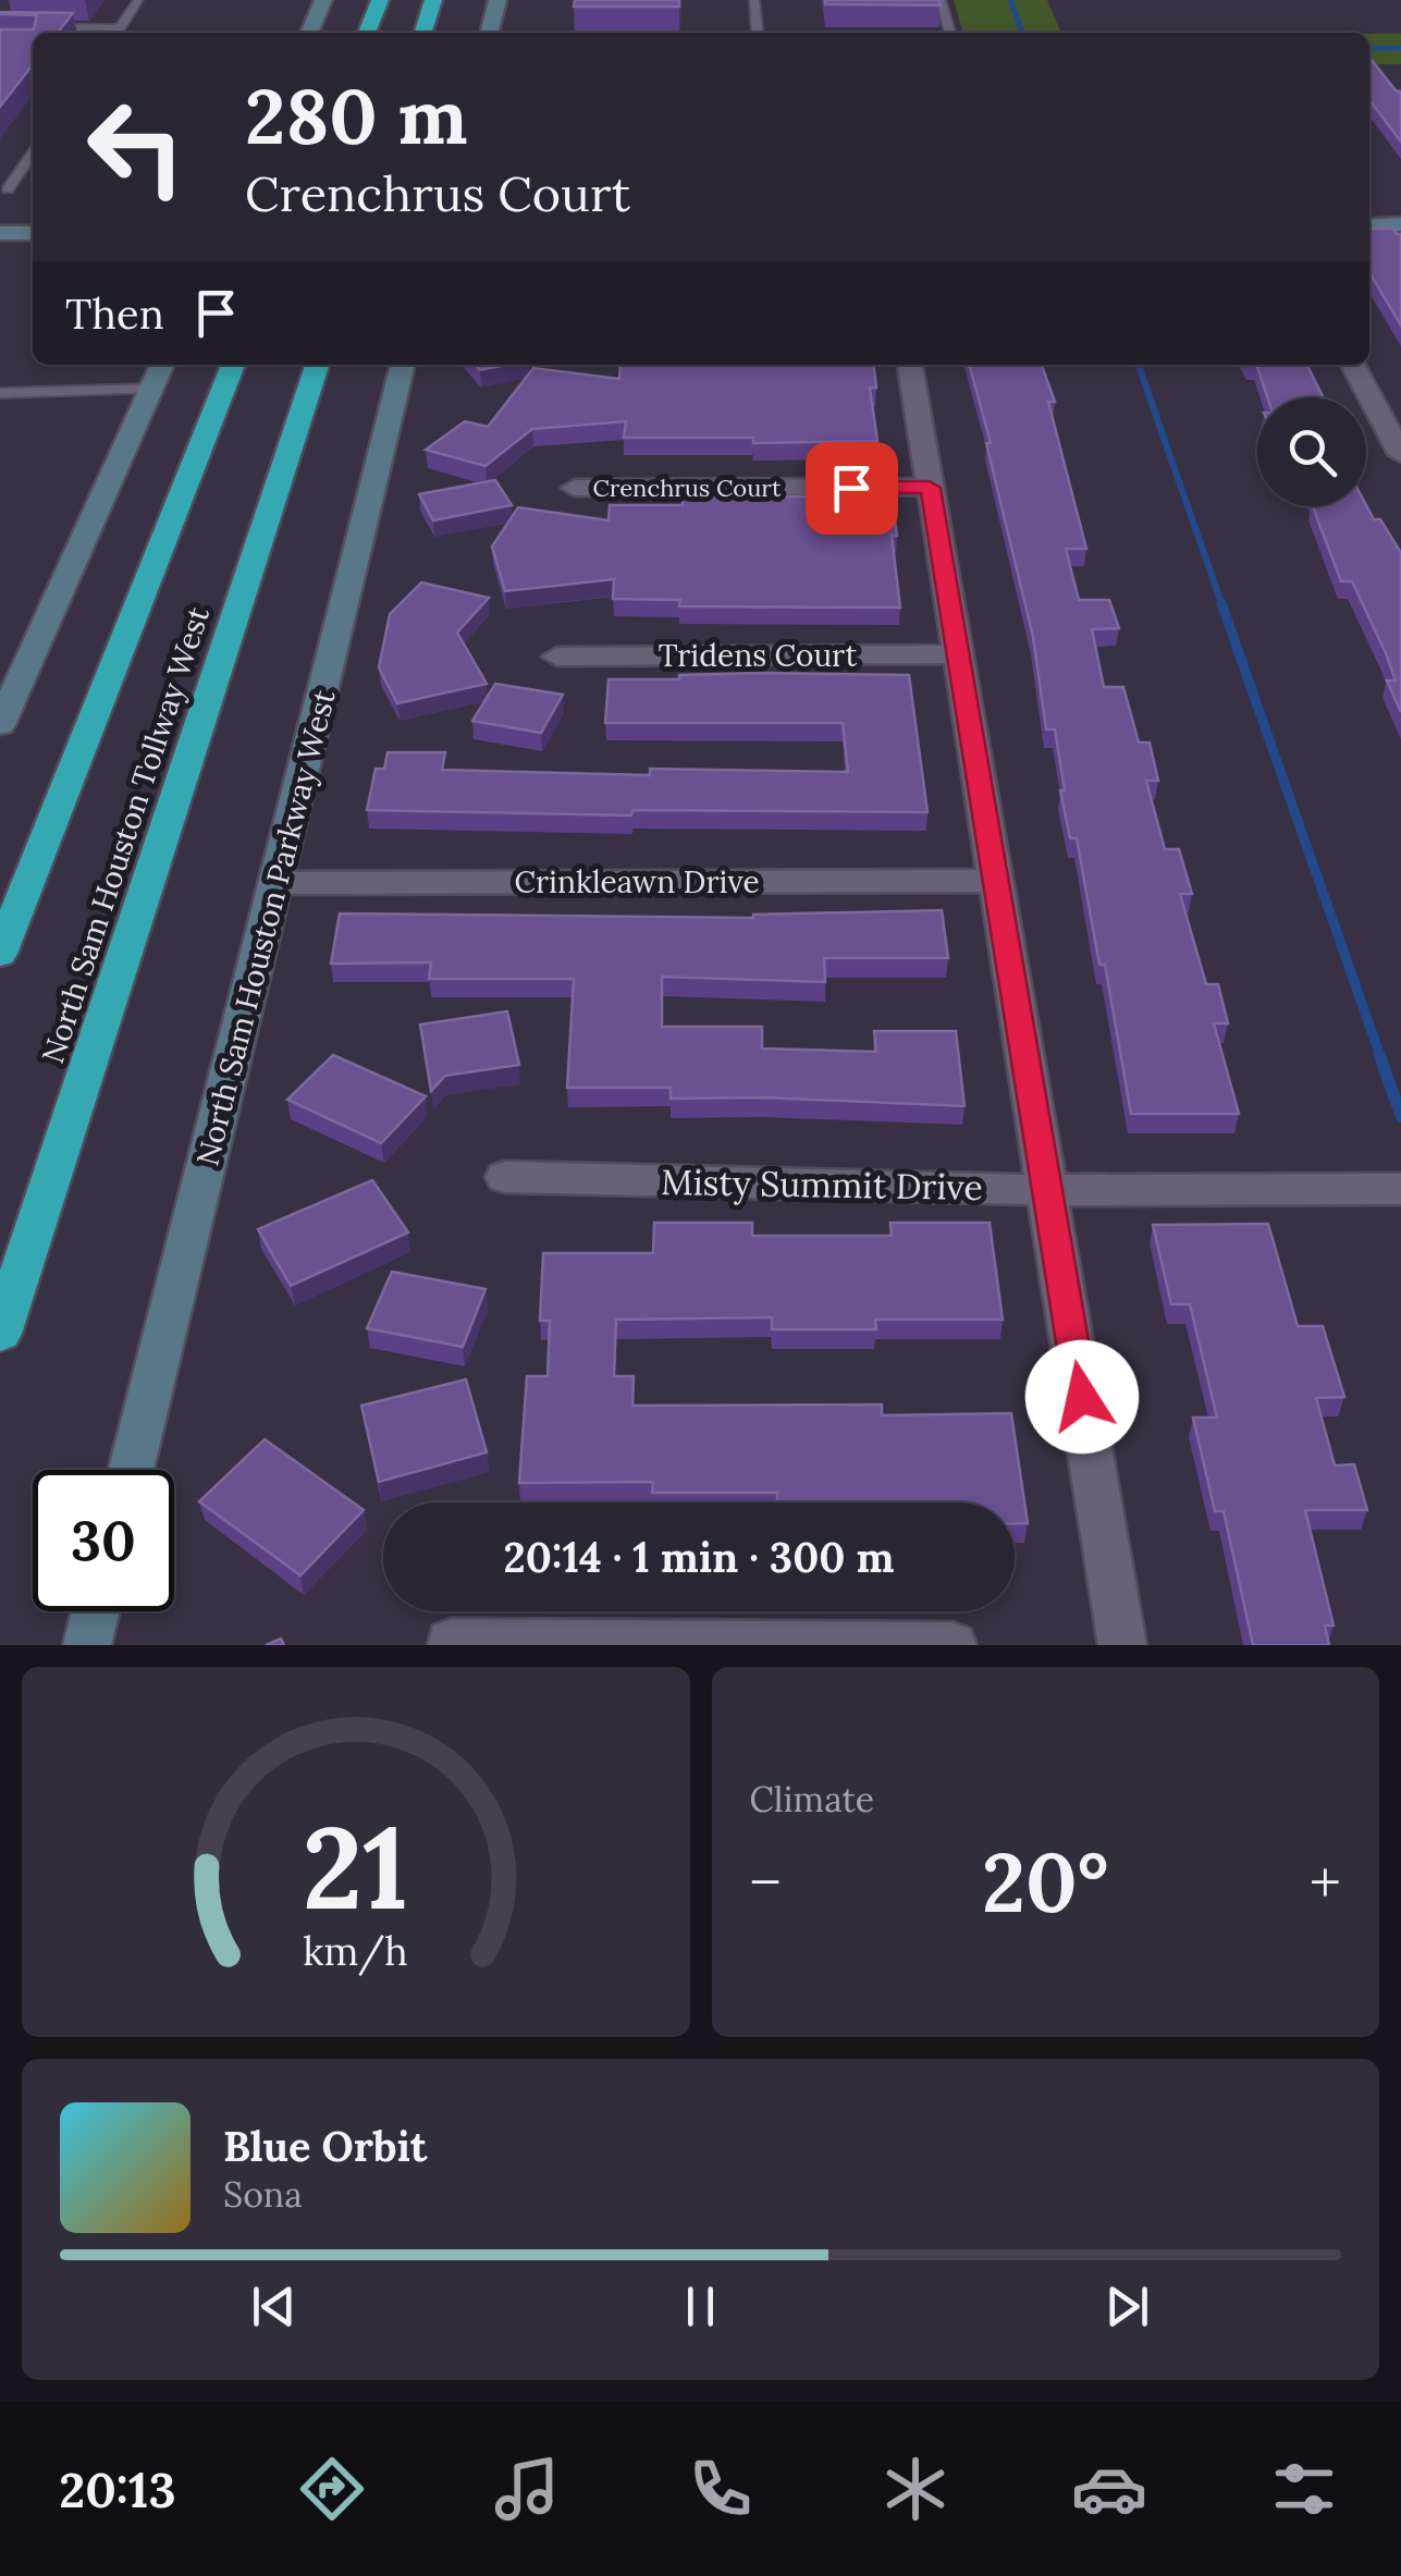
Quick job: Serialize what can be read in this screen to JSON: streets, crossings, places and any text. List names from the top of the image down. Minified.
{"streets":{"highway":["North Sam Houston Tollway West"],"main road":["North Sam Houston Parkway West"],"street":["Crenchrus Court","Tridens Court","Crinkleawn Drive","Misty Summit Drive"]},"crossings":[["Crinkleawn Drive","North Sam Houston Parkway West"]],"page":{"turn":["280 m","Crenchrus Court"],"then":"Then","limit":"30","trip":"20:14 · 1 min · 300 m","tile":"Climate","heat":["−","20°","+"],"song":["Blue Orbit","Sona"],"tabs":"20:13","gauge":["21","km/h"]}}
